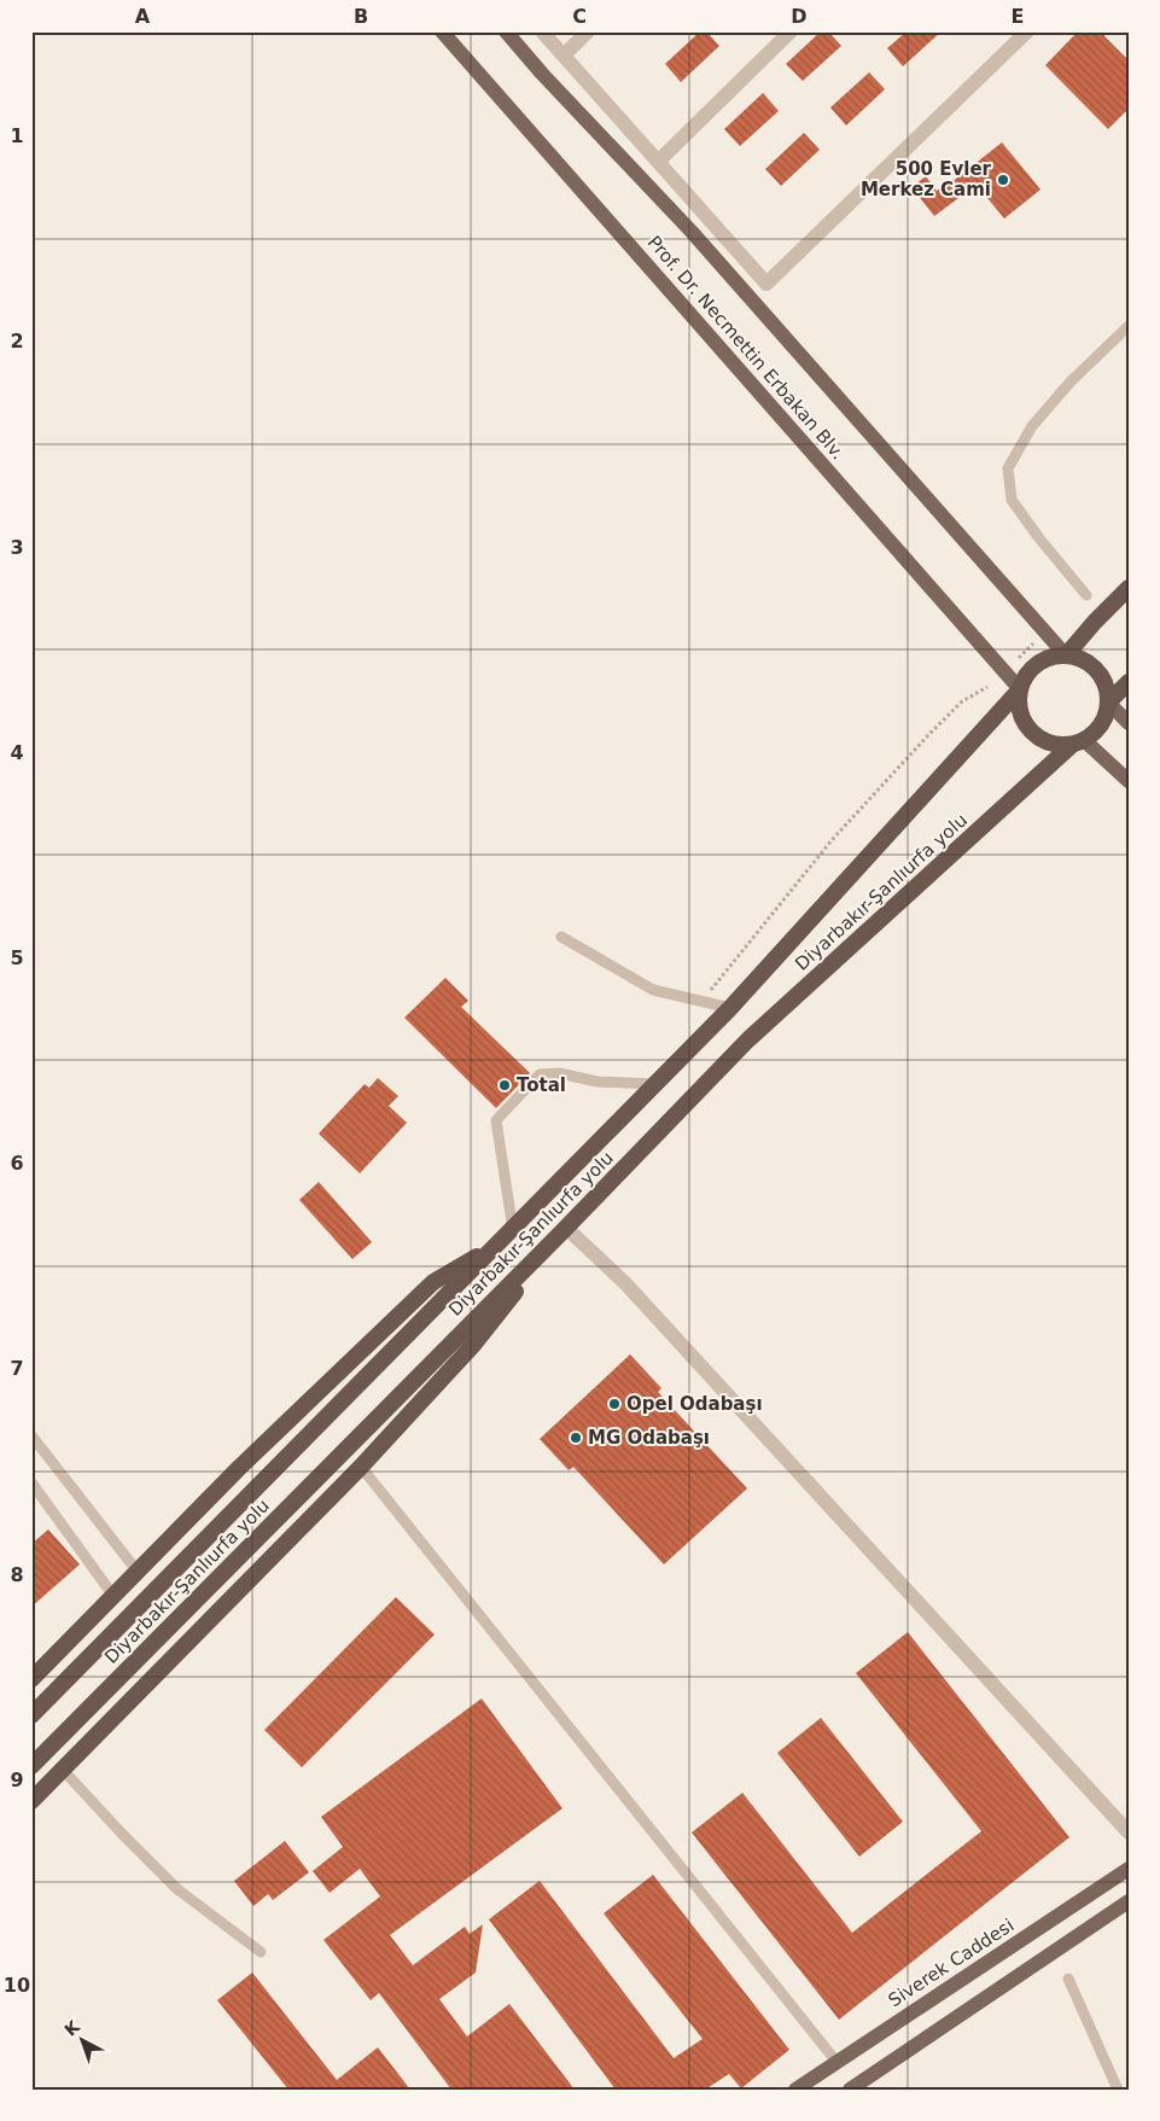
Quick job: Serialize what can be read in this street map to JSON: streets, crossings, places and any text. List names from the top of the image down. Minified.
{"streets":{"highway":["Diyarbakır-Şanlıurfa yolu"],"main road":["Prof. Dr. Necmettin Erbakan Blv.","Siverek Caddesi"]},"crossings":[["Prof. Dr. Necmettin Erbakan Blv.","Diyarbakır-Şanlıurfa yolu"]],"places":["500 Evler Merkez Cami","Total","Opel Odabaşı","MG Odabaşı"],"north":"top left","grid":{"columns":["A","B","C","D","E"],"rows":["1","2","3","4","5","6","7","8","9","10"]}}
